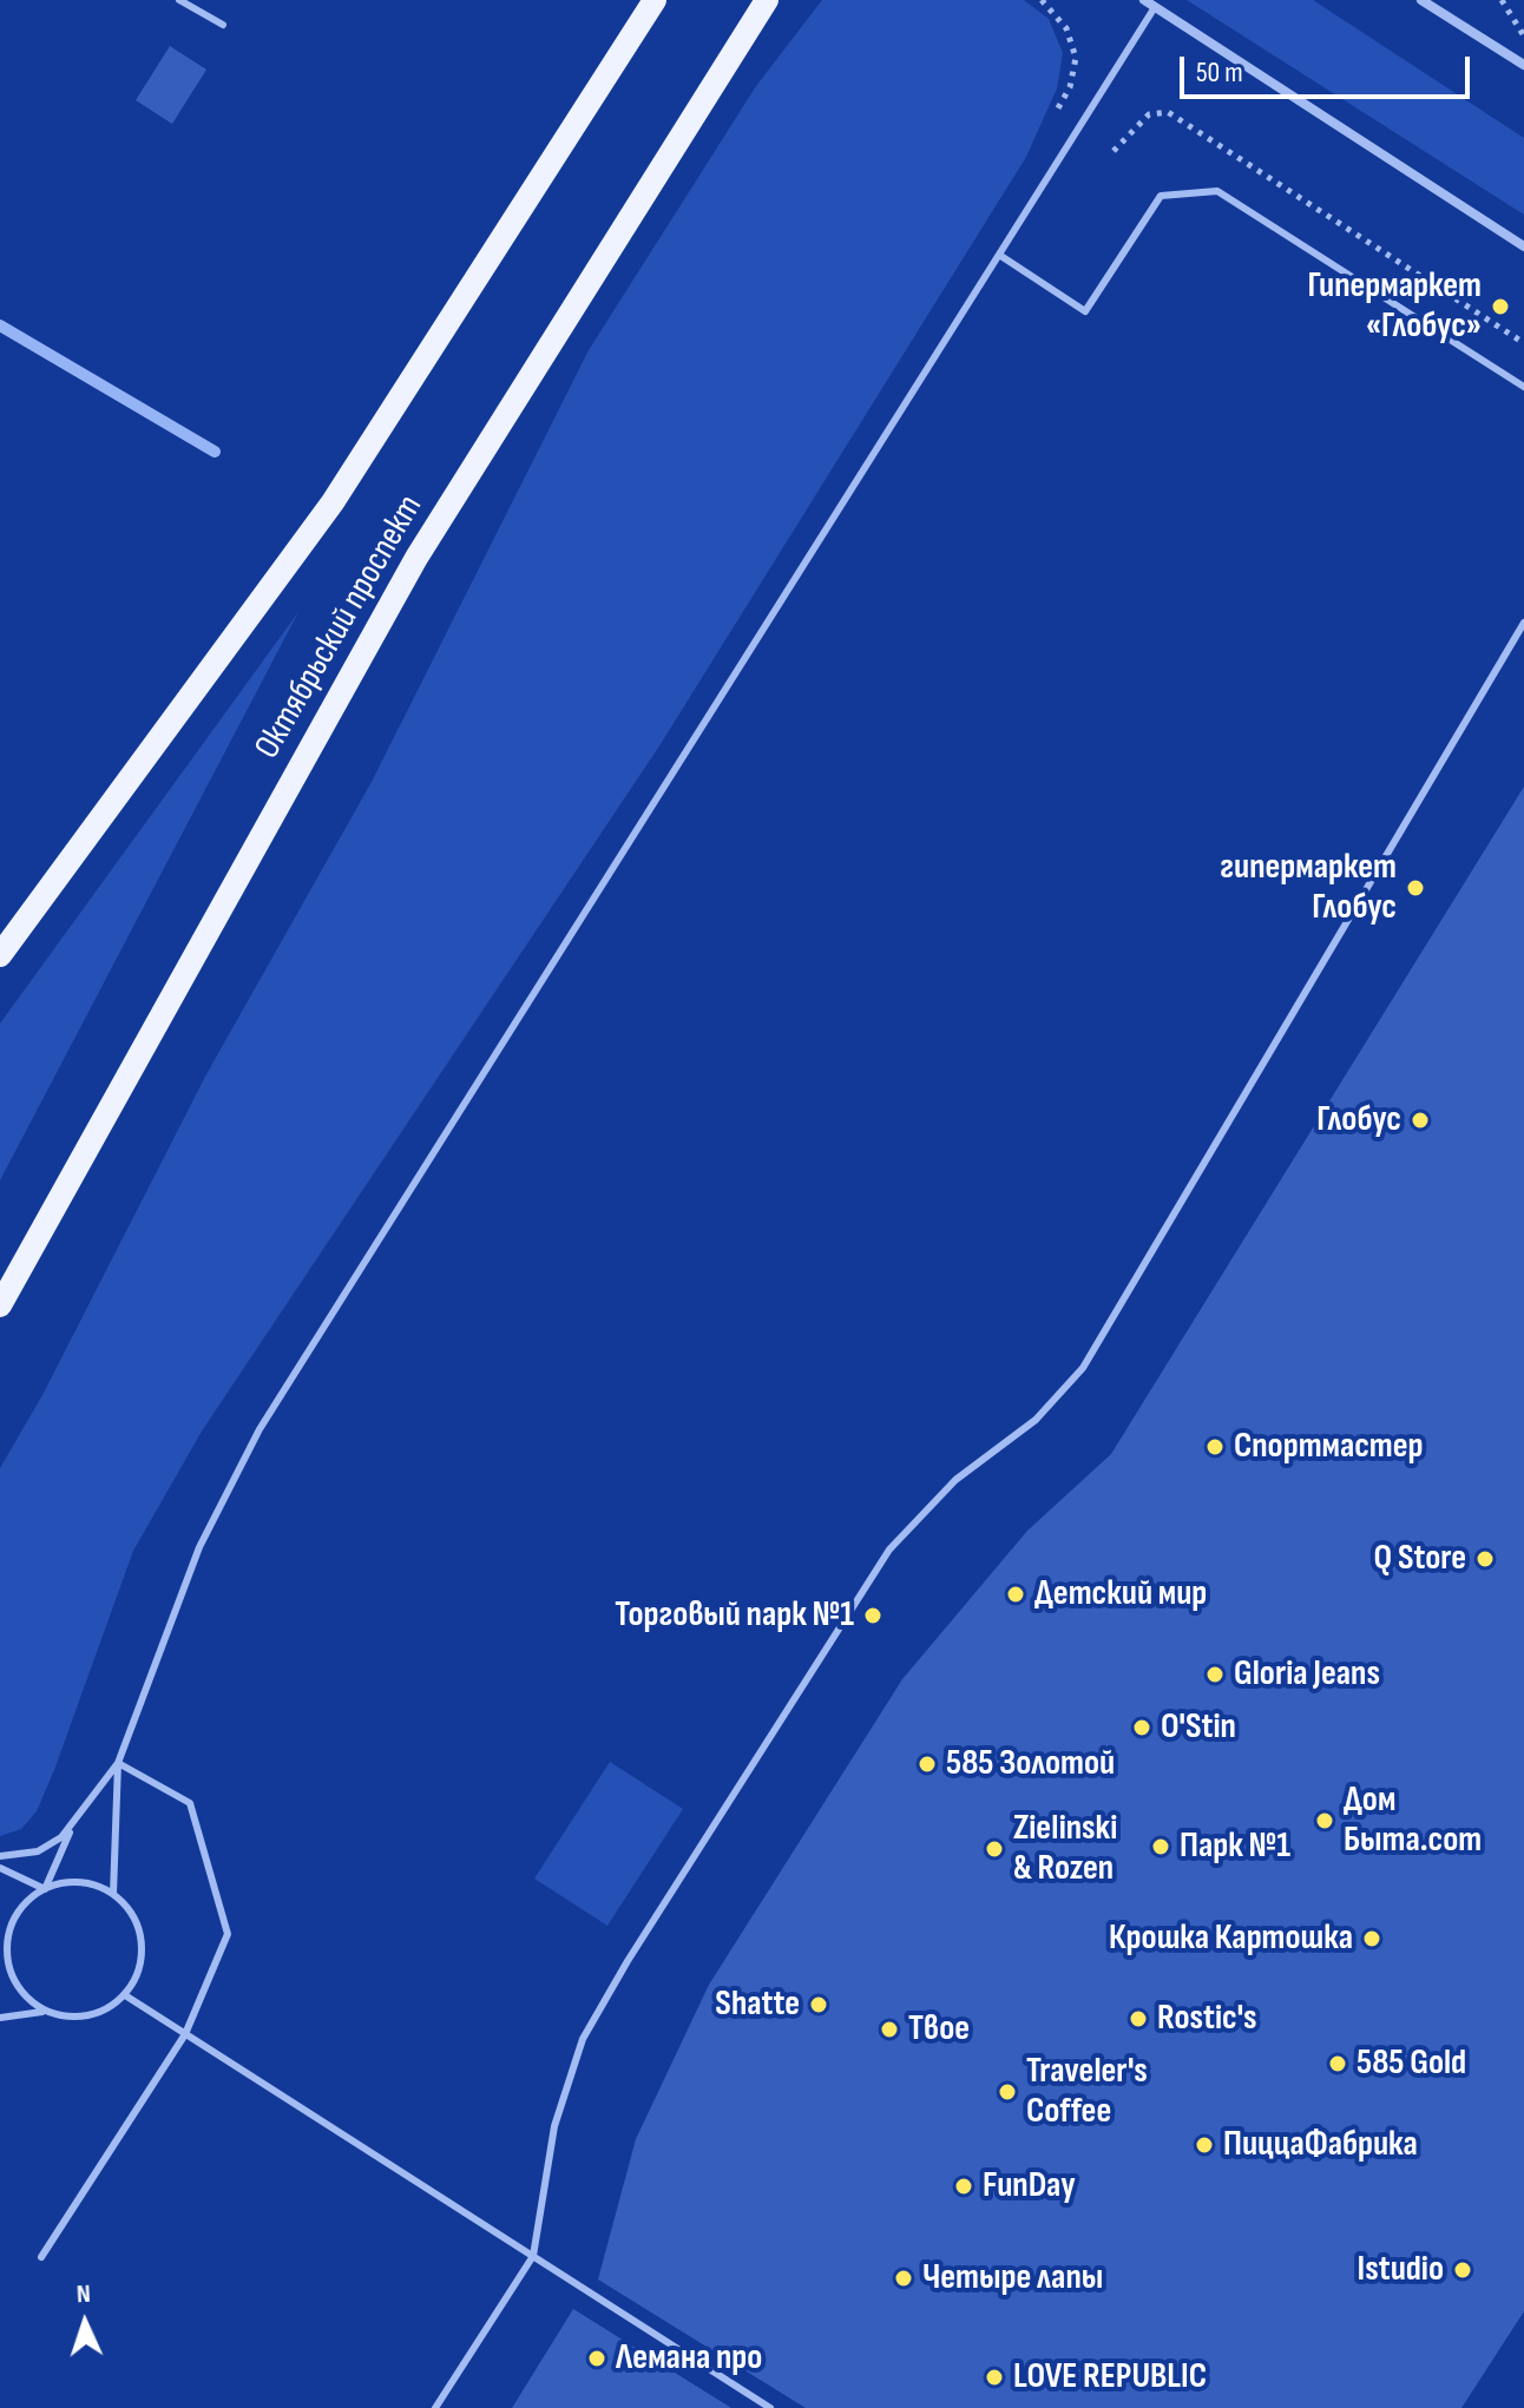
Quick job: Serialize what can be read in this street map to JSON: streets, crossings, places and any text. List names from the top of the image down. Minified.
{"streets":{"main road":["Октябрьский проспект"]},"places":["Гипермаркет «Глобус»","гипермаркет Глобус","Глобус","Спортмастер","Q Store","Детский мир","Торговый парк №1","Gloria Jeans","O'Stin","585 Золотой","Дом Быта.com","Парк №1","Zielinski & Rozen","Крошка Картошка","Shatte","Rostic's","Твое","585 Gold","Traveler's Coffee","ПиццаФабрика","FunDay","Istudio","Четыре лапы","Лемана про","LOVE REPUBLIC"],"scale_bar":"50 m","north":"top"}
